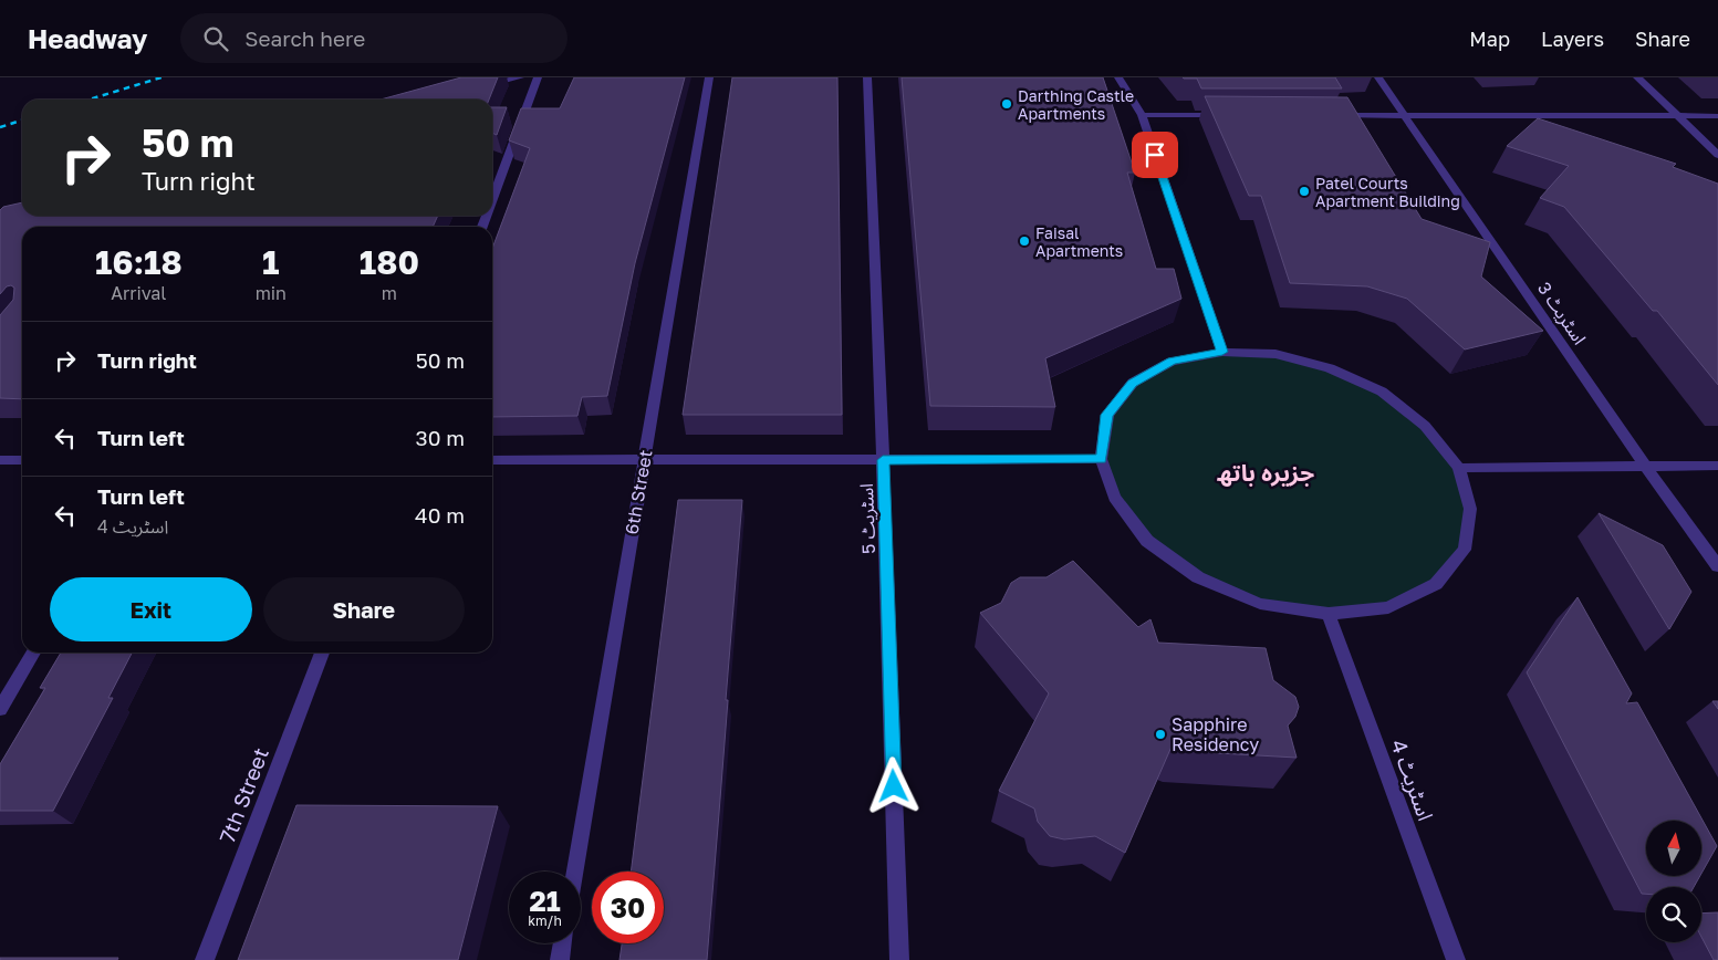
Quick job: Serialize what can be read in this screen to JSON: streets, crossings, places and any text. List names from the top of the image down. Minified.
{"streets":{"street":["اسٹریٹ 3","6th Street","اسٹریٹ 5","اسٹریٹ 4","7th Street"]},"districts":["جزیرہ باتھ"],"places":["Darthing Castle Apartments","Patel Courts Apartment Building","Faisal Apartments","Sapphire Residency"],"north":"top","page":{"header":"Headway","search":"Search here","nav":["Map","Layers","Share"],"turn":["50 m","Turn right"],"eta":["16:18","Arrival","1","min","180","m"],"list":[{"name":"Turn right","value":"50 m"},{"name":"Turn left","value":"30 m"},{"name":"Turn left","note":"اسٹریٹ 4","value":"40 m"}],"buttons":["Exit","Share"],"speed":"21 km/h","limit":"30"}}
